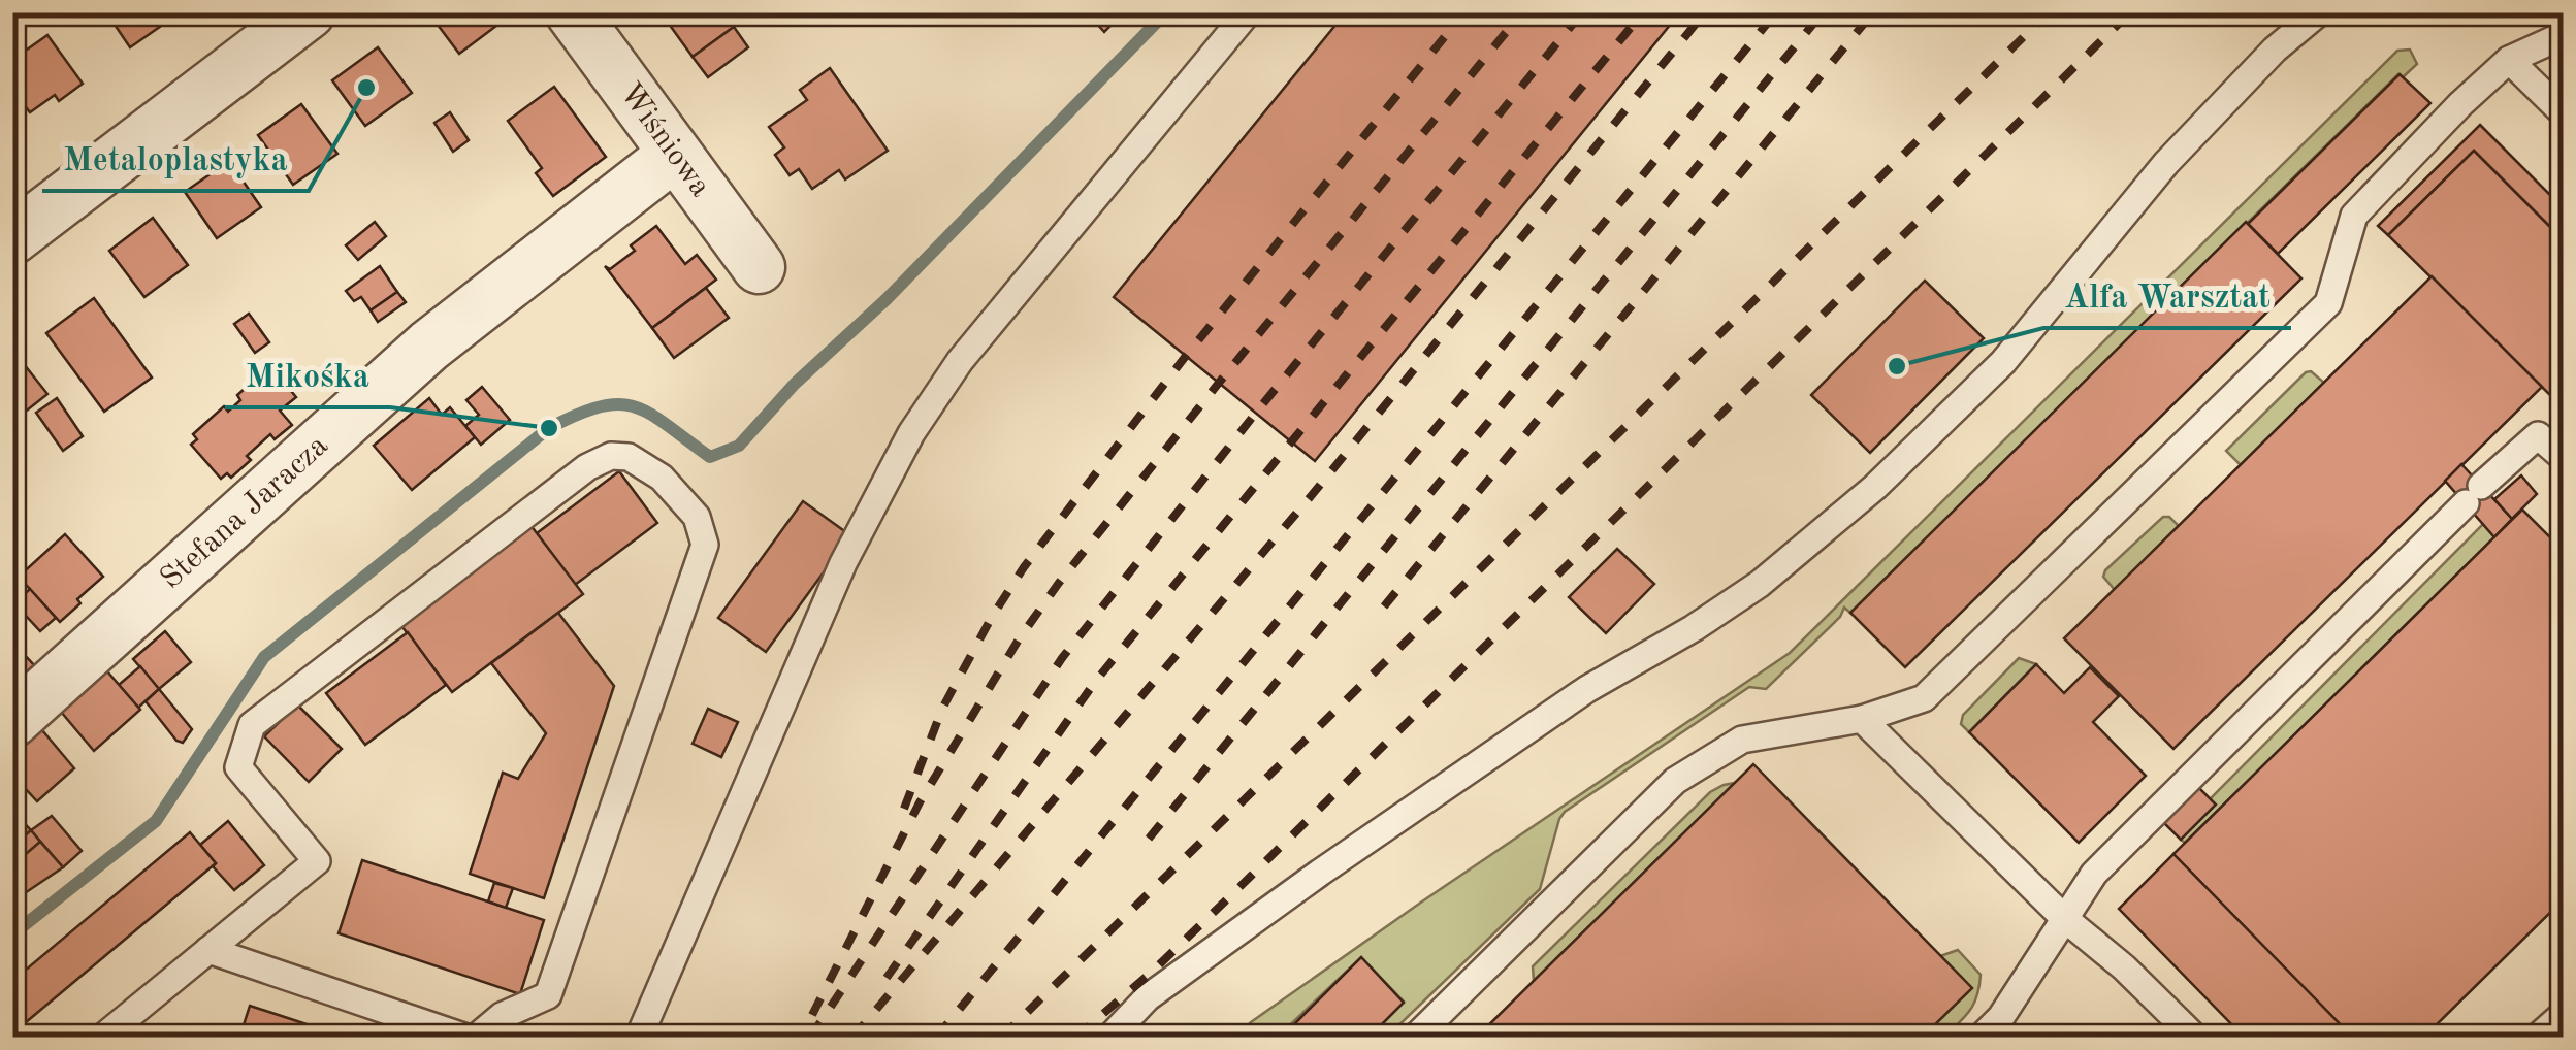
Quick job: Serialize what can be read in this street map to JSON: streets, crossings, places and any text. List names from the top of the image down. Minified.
{"streets":{"street":["Wiśniowa","Stefana Jaracza"]},"crossings":[["Wiśniowa","Stefana Jaracza"]],"places":["Metaloplastyka","Alfa Warsztat","Mikośka"]}
